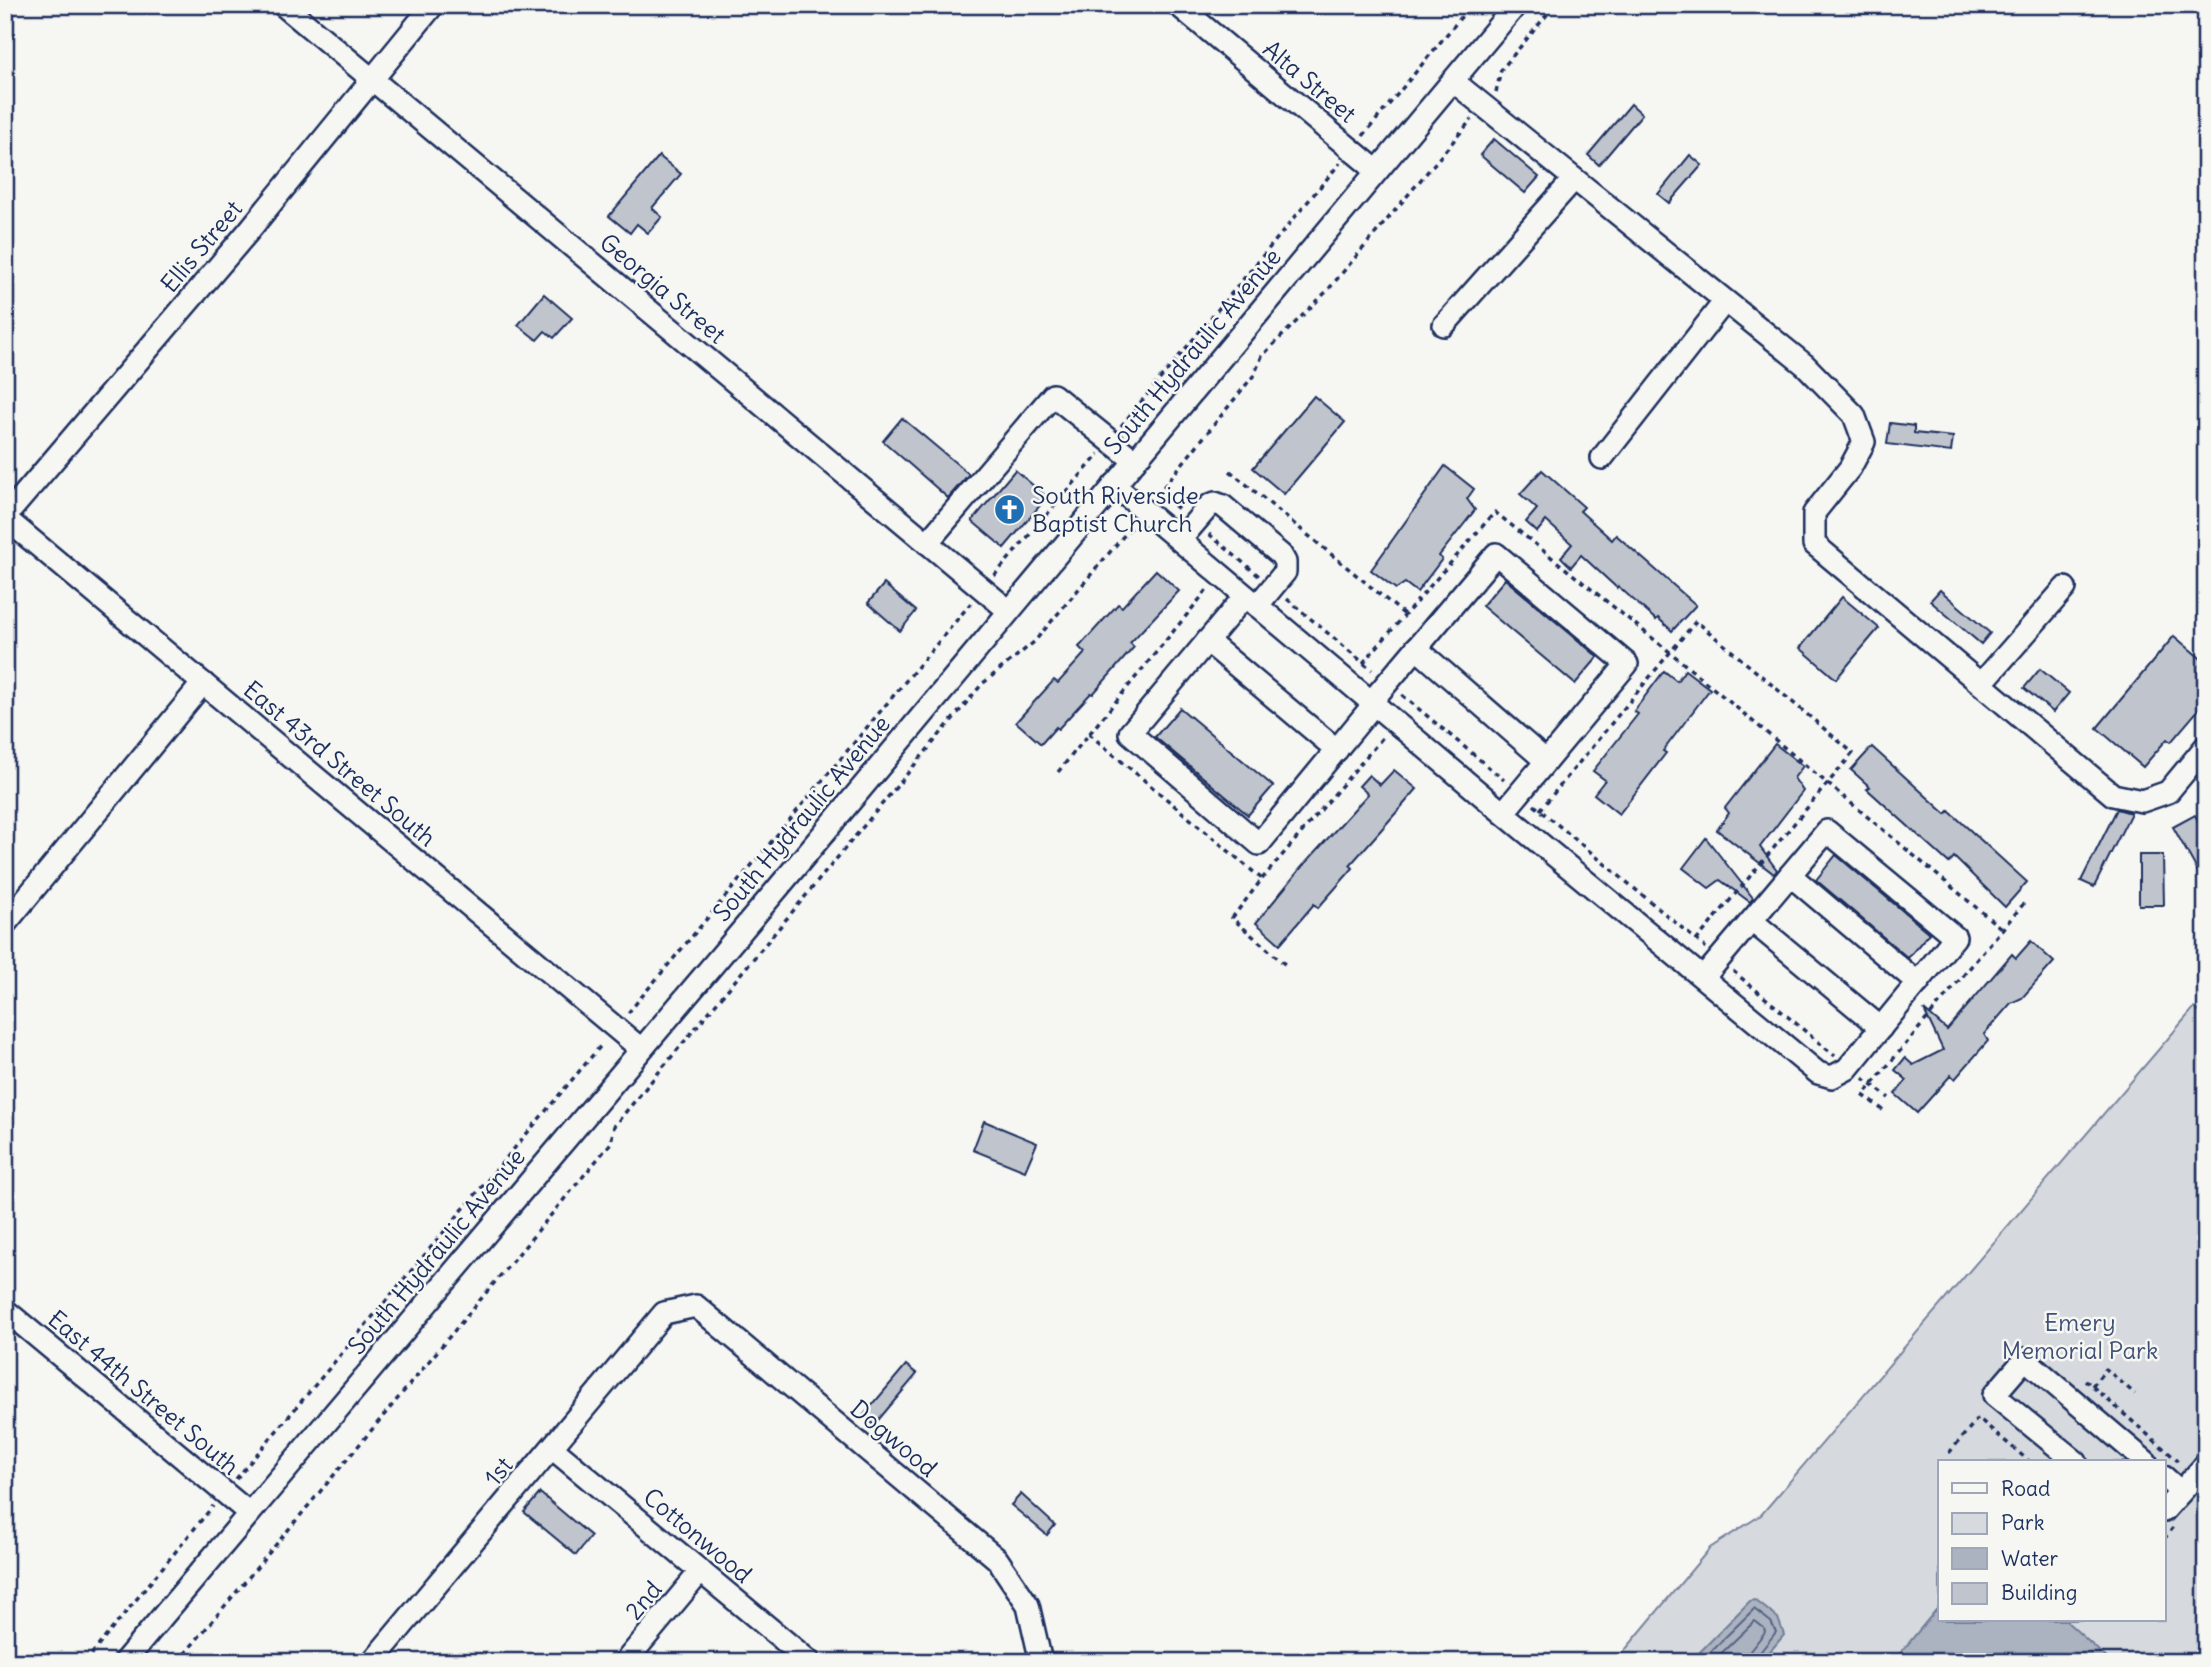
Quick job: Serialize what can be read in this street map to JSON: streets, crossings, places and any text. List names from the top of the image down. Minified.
{"streets":{"street":["Alta Street","Ellis Street","Georgia Street","South Hydraulic Avenue","East 43rd Street South","East 44th Street South","Dogwood","1st","Cottonwood","2nd"]},"crossings":[["Alta Street","South Hydraulic Avenue"],["Ellis Street","Georgia Street"],["Ellis Street","East 43rd Street South"],["Georgia Street","South Hydraulic Avenue"],["South Hydraulic Avenue","East 43rd Street South"],["South Hydraulic Avenue","East 44th Street South"],["Dogwood","1st"],["1st","Cottonwood"],["Cottonwood","2nd"]],"parks":["Emery Memorial Park"],"places":{"church":["South Riverside Baptist Church"]},"legend":["Road","Park","Water","Building"]}
